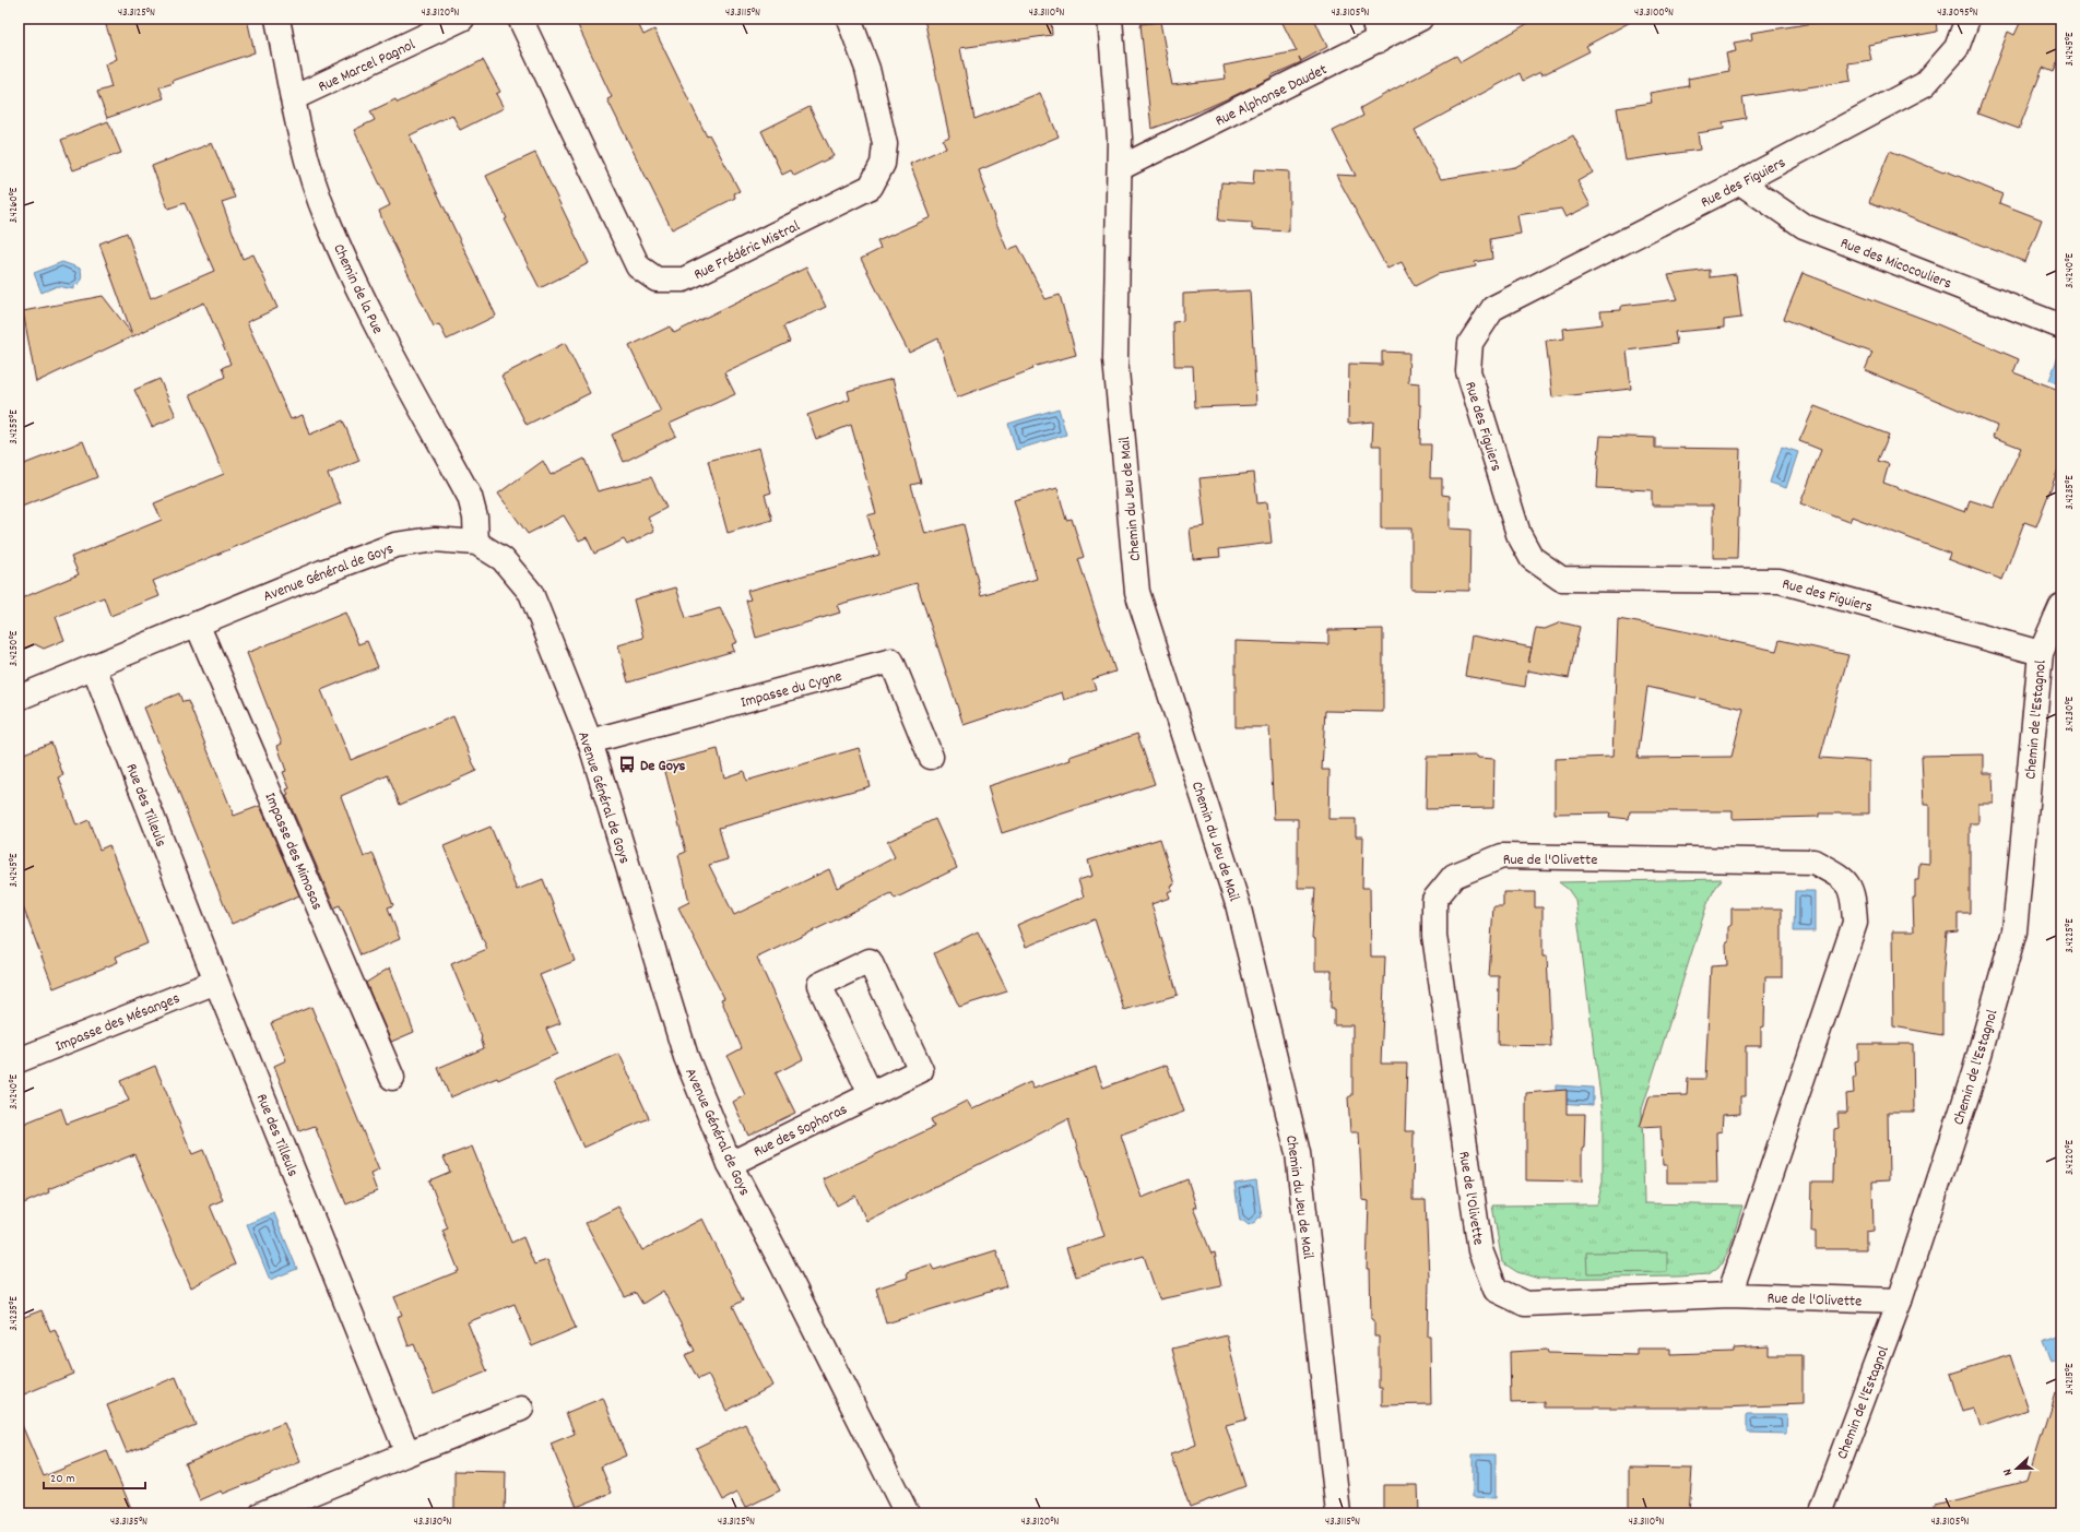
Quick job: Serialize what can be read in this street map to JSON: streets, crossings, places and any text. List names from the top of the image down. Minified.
{"streets":{"street":["Rue Marcel Pagnol","Rue Alphonse Daudet","Rue des Figuiers","Rue Frédéric Mistral","Rue des Micocouliers","Chemin de la Pue","Chemin du Jeu de Mail","Avenue Général de Goys","Impasse du Cygne","Chemin de l'Estagnol","Rue des Tilleuls","Impasse des Mimosas","Rue de l'Olivette","Impasse des Mésanges","Rue des Sophoras"]},"crossings":[["Rue Marcel Pagnol","Chemin de la Pue"],["Rue Alphonse Daudet","Chemin du Jeu de Mail"],["Rue des Figuiers","Rue des Micocouliers"],["Rue des Figuiers","Chemin de l'Estagnol"],["Chemin de la Pue","Avenue Général de Goys"],["Avenue Général de Goys","Impasse du Cygne"],["Avenue Général de Goys","Rue des Tilleuls"],["Avenue Général de Goys","Impasse des Mimosas"],["Avenue Général de Goys","Rue des Sophoras"],["Chemin de l'Estagnol","Rue de l'Olivette"],["Rue des Tilleuls","Impasse des Mésanges"]],"places":{"bus stop":["De Goys"]},"scale_bar":"20 m","north":"left","coordinates":["43.3125°N","43.3120°N","43.3115°N","43.3110°N","43.3105°N","43.3100°N","43.3095°N","3.4245°E","3.4260°E","3.4240°E","3.4255°E","3.4235°E","3.4250°E","3.4230°E","3.4225°E","3.4220°E","3.4215°E","43.3135°N","43.3130°N"]}
